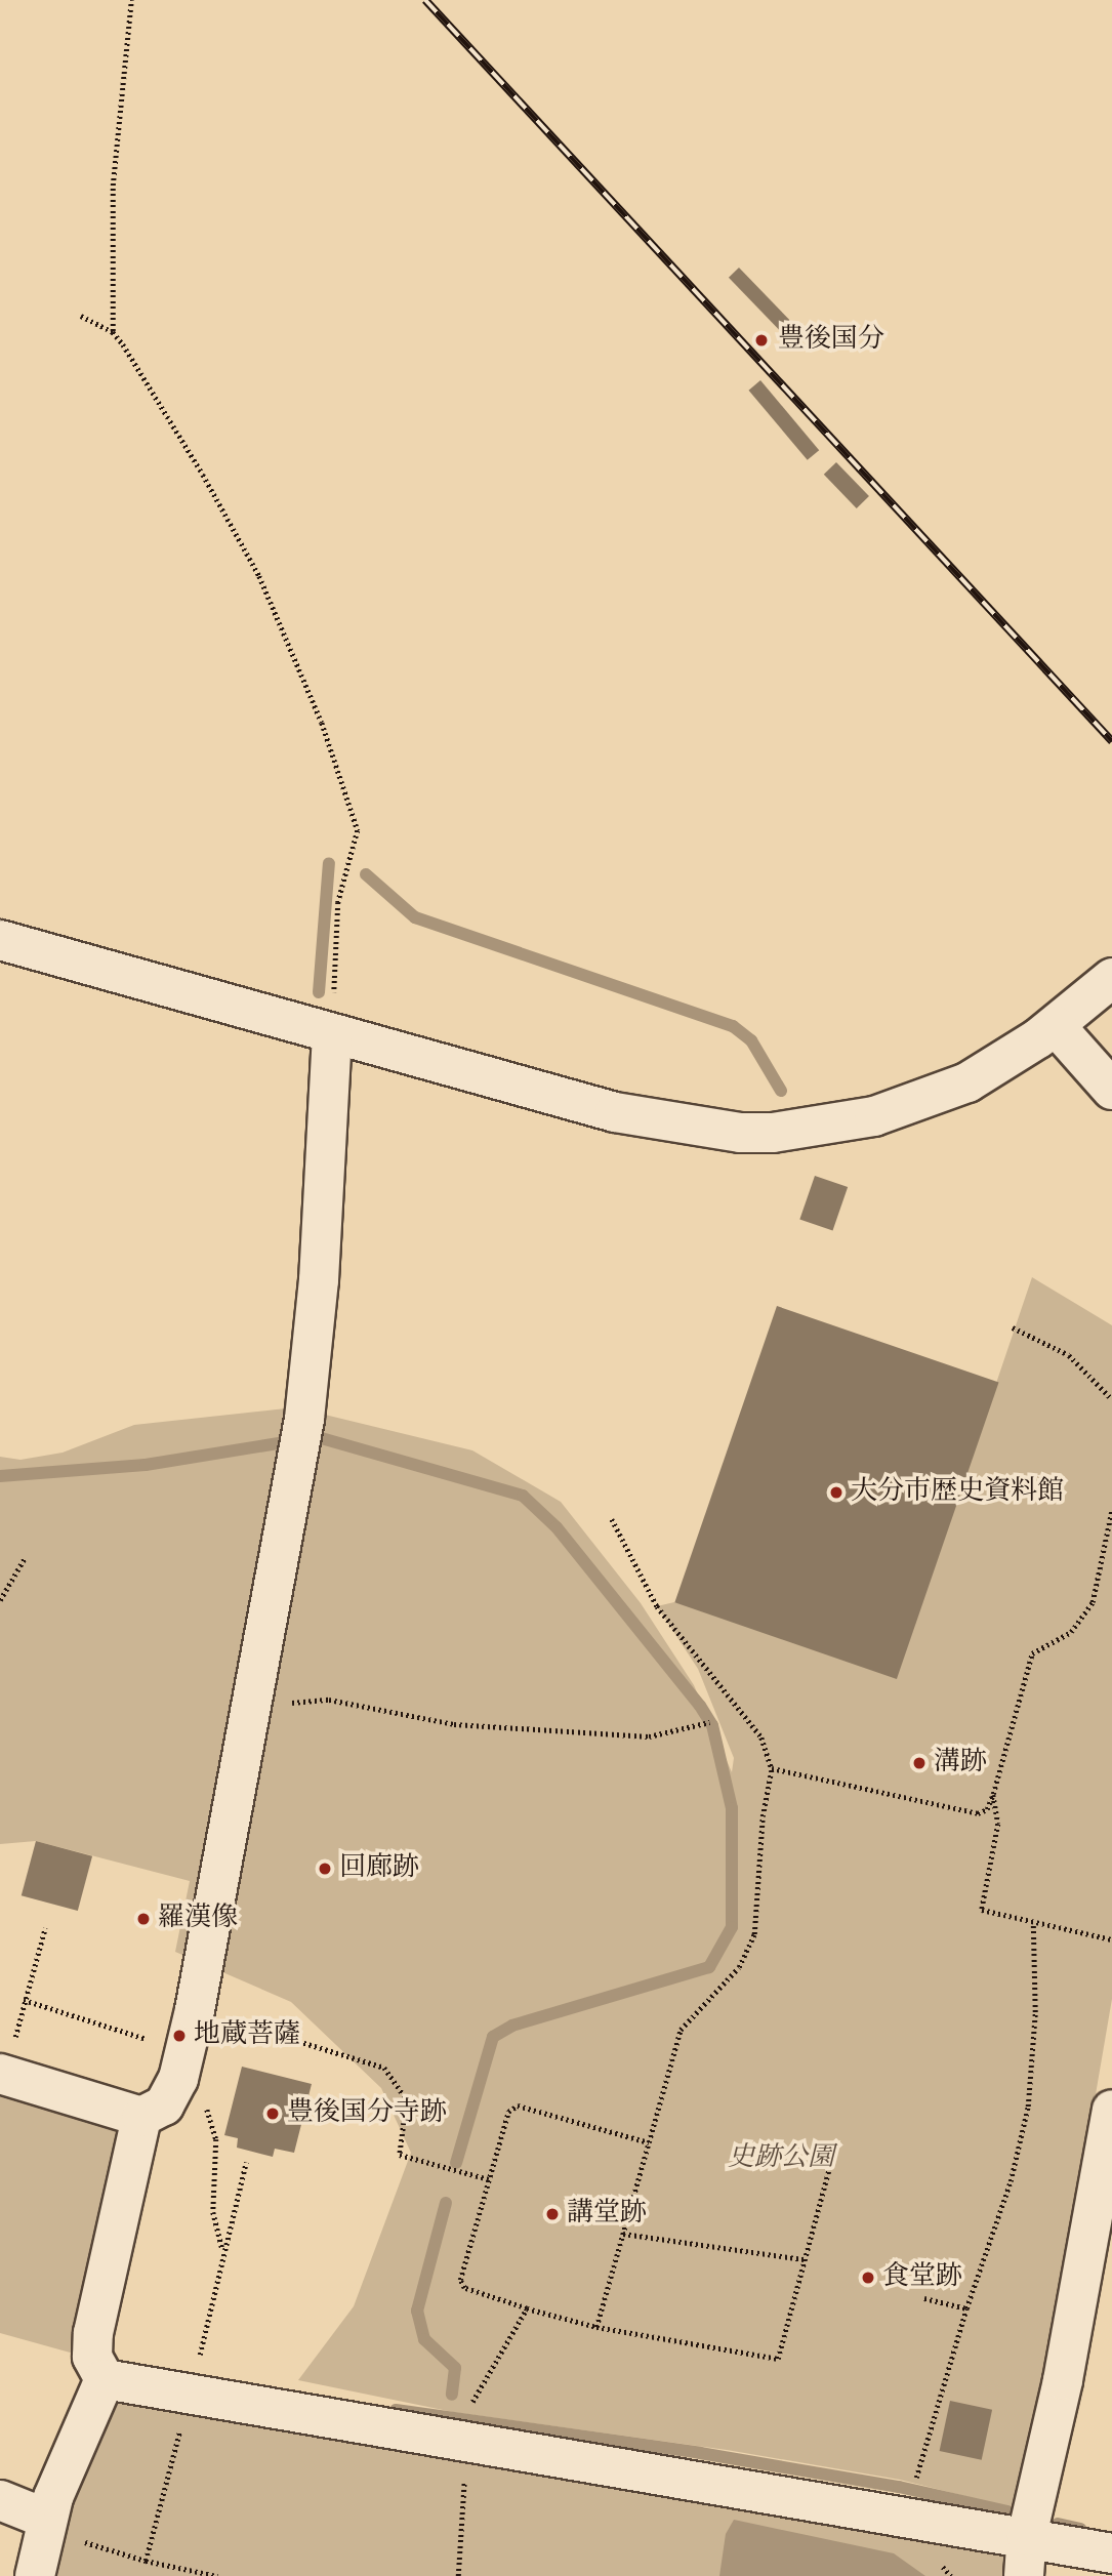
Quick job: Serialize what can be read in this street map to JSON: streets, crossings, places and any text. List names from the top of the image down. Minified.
{"parks":["史跡公園"],"places":["豊後国分","大分市歴史資料館","溝跡","回廊跡","羅漢像","地蔵菩薩","豊後国分寺跡","講堂跡","食堂跡"]}
